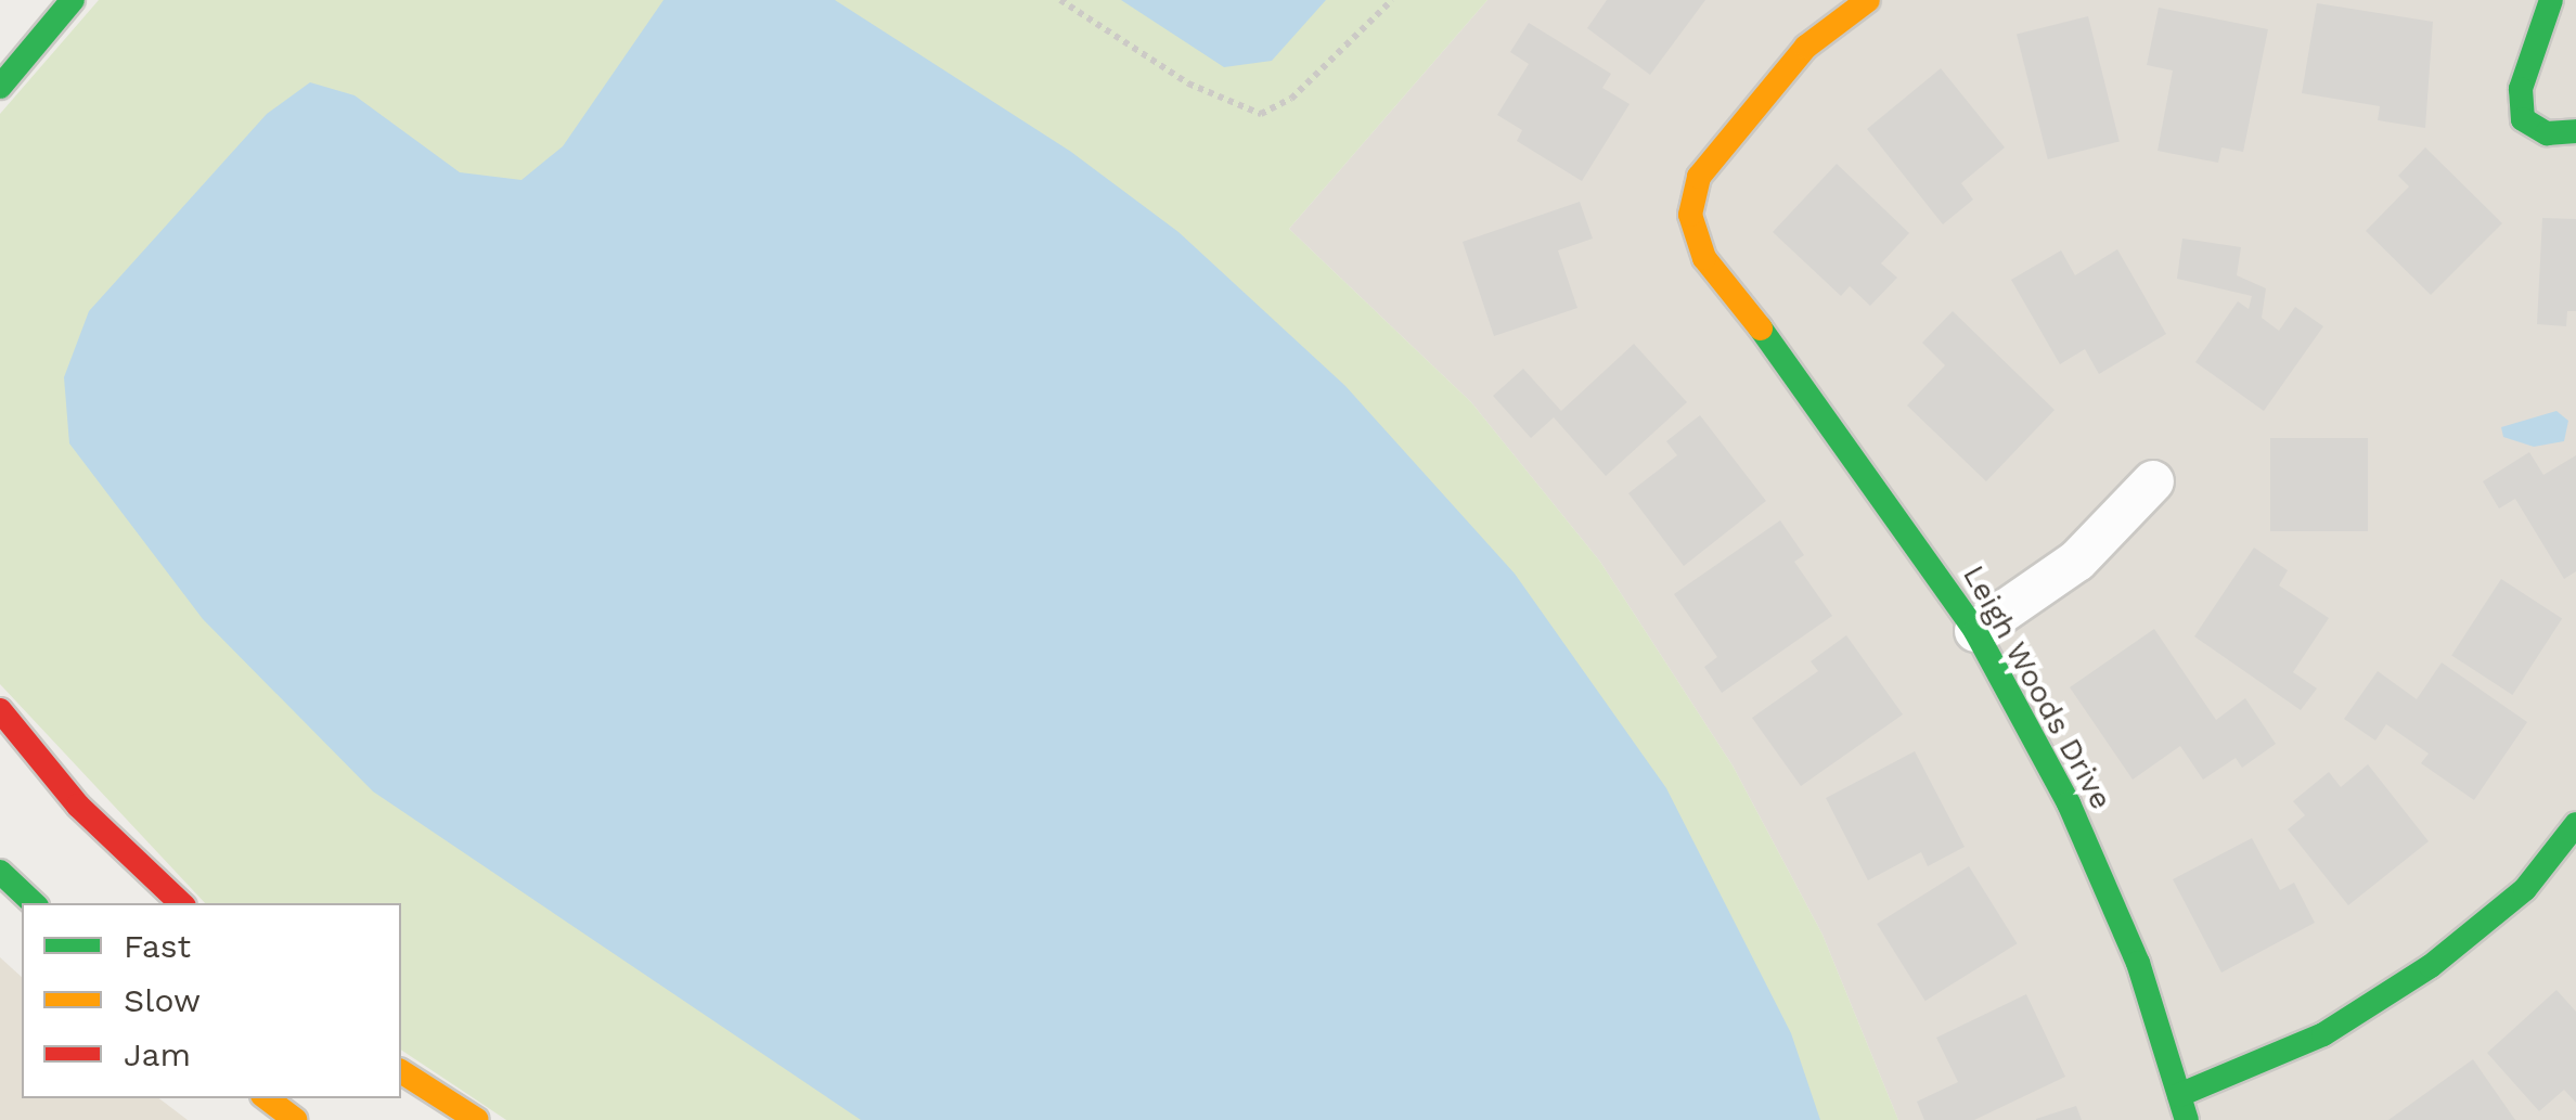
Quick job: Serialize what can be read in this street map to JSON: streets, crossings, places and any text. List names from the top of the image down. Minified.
{"streets":{"street":["Leigh Woods Drive"]},"legend":["Fast","Slow","Jam"]}
